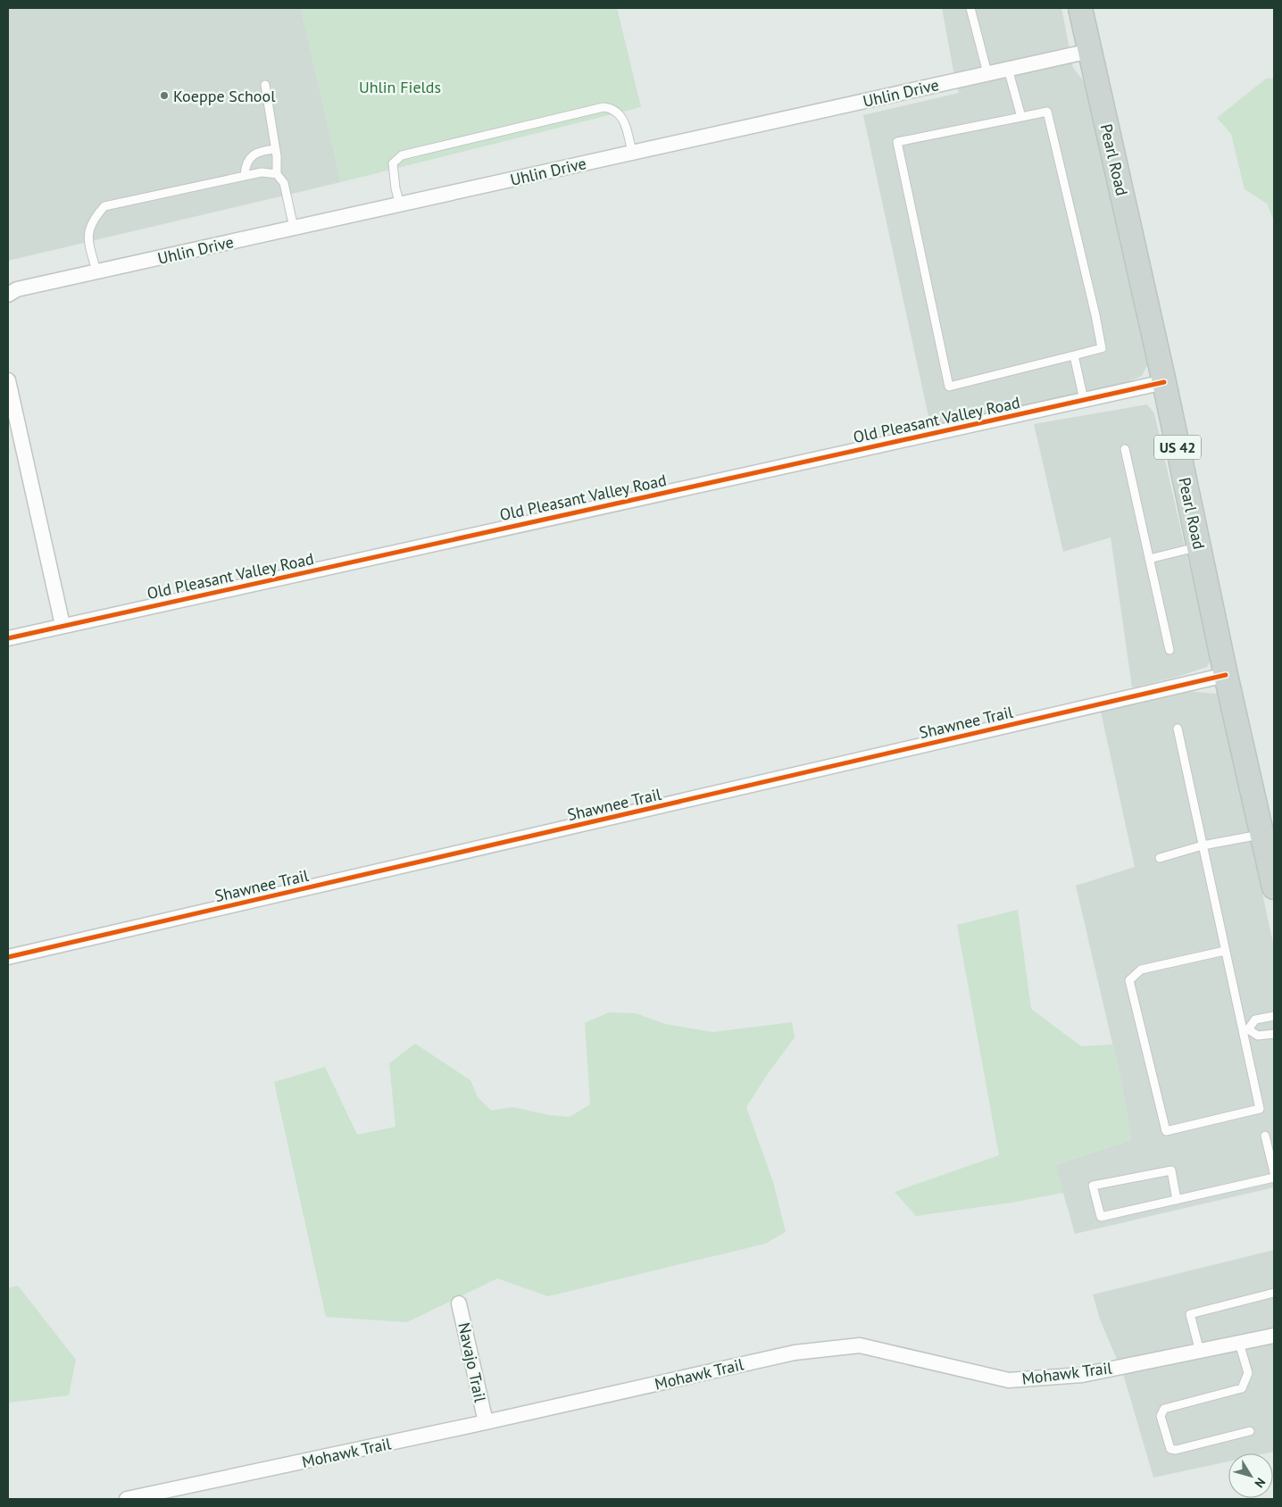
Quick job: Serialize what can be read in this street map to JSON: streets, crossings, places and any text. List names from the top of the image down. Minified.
{"streets":{"main road":["Pearl Road","US 42"],"street":["Uhlin Drive","Old Pleasant Valley Road","Shawnee Trail","Navajo Trail","Mohawk Trail"]},"crossings":[["Uhlin Drive","Pearl Road"],["Pearl Road","Old Pleasant Valley Road"],["Pearl Road","Shawnee Trail"],["Navajo Trail","Mohawk Trail"]],"parks":["Uhlin Fields"],"places":["Koeppe School"],"north":"bottom right"}
